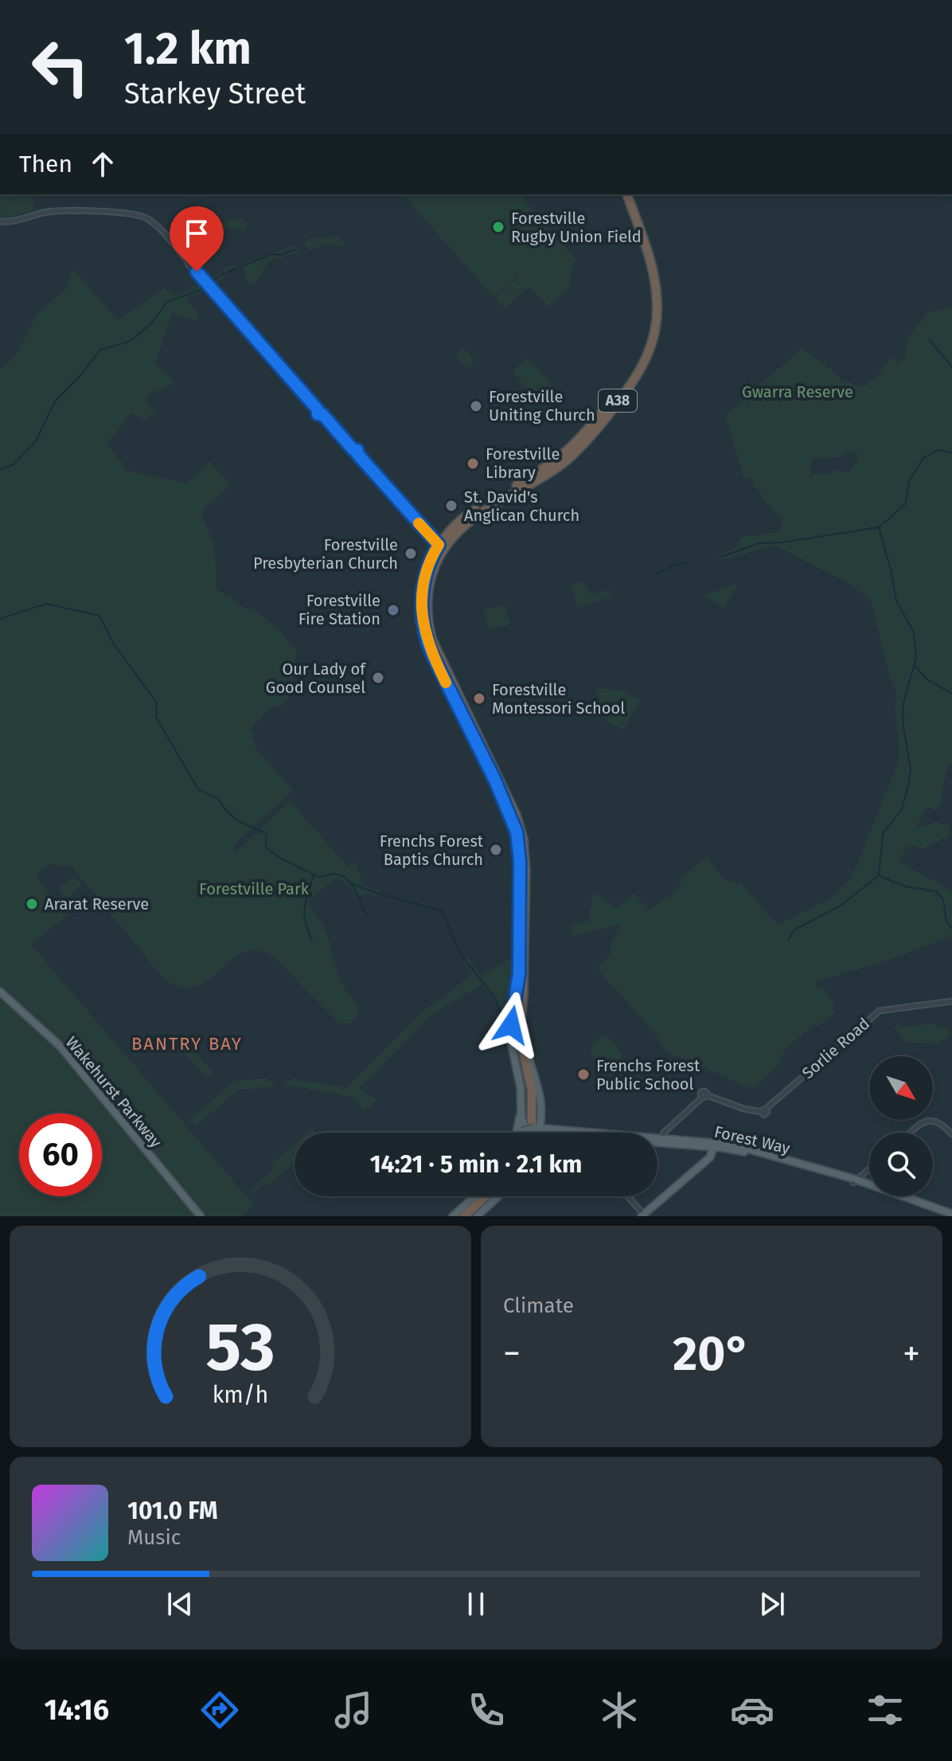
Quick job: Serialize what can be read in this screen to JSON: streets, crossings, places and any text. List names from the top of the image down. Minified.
{"streets":{"highway":["A38"],"main road":["Wakehurst Parkway","Forest Way"],"street":["Sorlie Road"]},"crossings":[["A38","Forest Way"],["Sorlie Road","Forest Way"]],"districts":["BANTRY BAY"],"parks":["Gwarra Reserve","Forestville Park"],"places":["Forestville Rugby Union Field","Forestville Uniting Church","Forestville Library","St. David's Anglican Church","Forestville Presbyterian Church","Forestville Fire Station","Our Lady of Good Counsel","Forestville Montessori School","Frenchs Forest Baptis Church","Ararat Reserve","Frenchs Forest Public School"],"north":"bottom right","page":{"turn":["1.2 km","Starkey Street"],"then":"Then","limit":"60","trip":"14:21 · 5 min · 2.1 km","tile":"Climate","heat":["−","20°","+"],"song":["101.0 FM","Music"],"tabs":"14:16","gauge":["53","km/h"]}}
